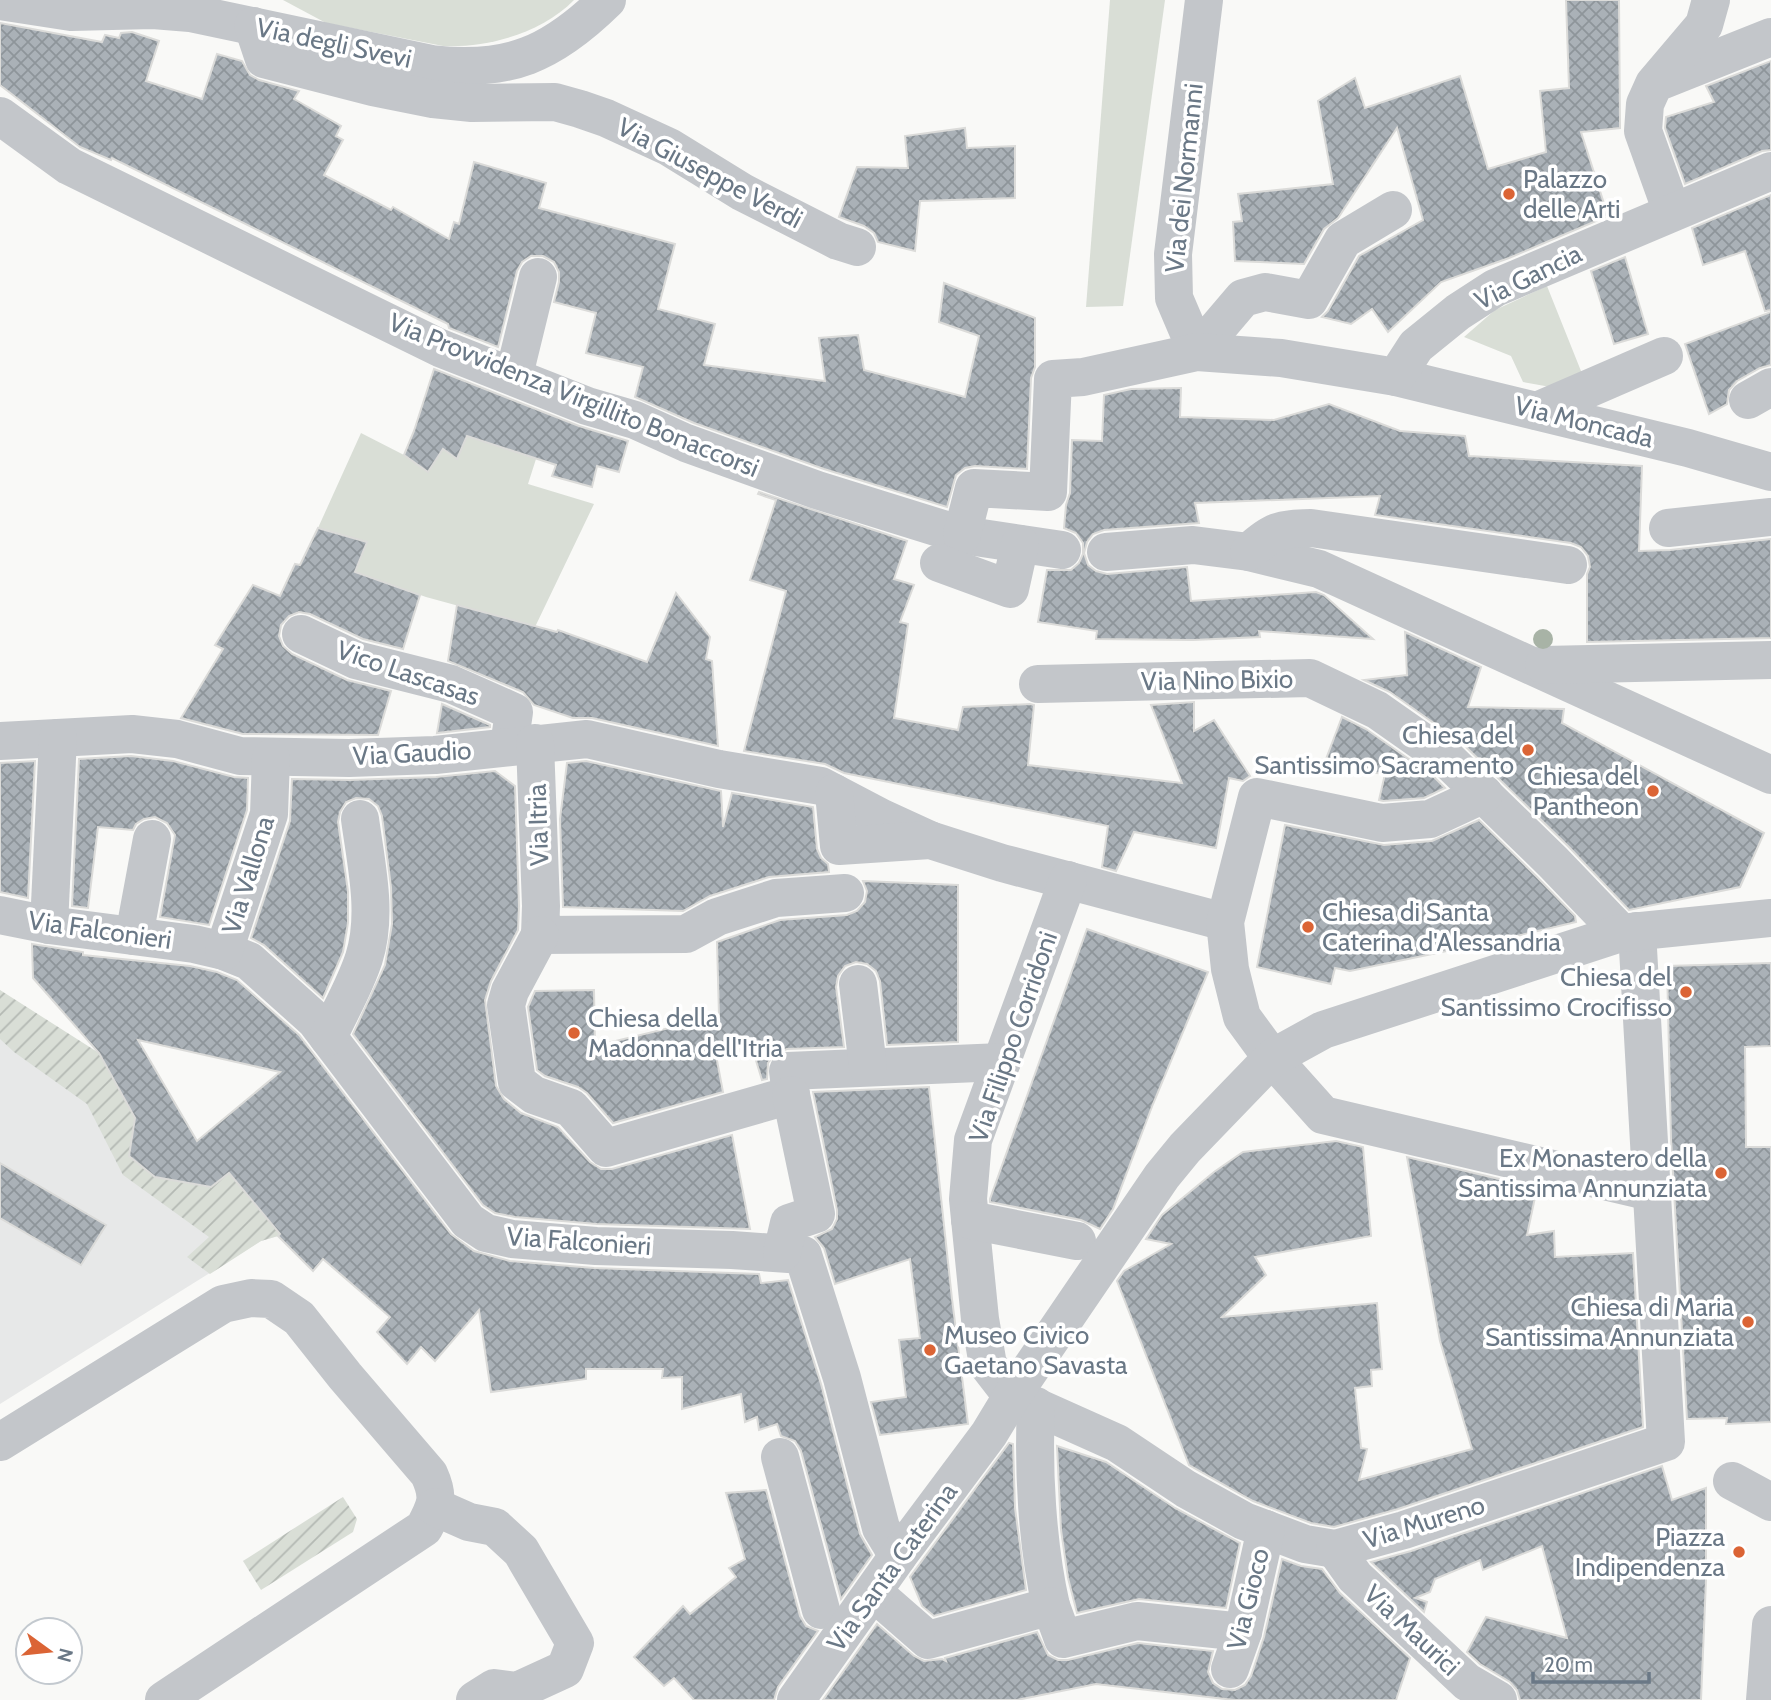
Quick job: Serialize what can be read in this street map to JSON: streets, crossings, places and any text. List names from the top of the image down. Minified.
{"streets":{"street":["Via degli Svevi","Via Giuseppe Verdi","Via dei Normanni","Via Gancia","Via Provvidenza Virgillito Bonaccorsi","Via Moncada","Vico Lascasas","Via Nino Bixio","Via Gaudio","Via Itria","Via Vallona","Via Falconieri","Via Filippo Corridoni","Via Mureno","Via Santa Caterina","Via Gioco","Via Maurici"]},"crossings":[["Via degli Svevi","Via Giuseppe Verdi"],["Via Gancia","Via Moncada"],["Vico Lascasas","Via Gaudio"],["Vico Lascasas","Via Itria"],["Via Gaudio","Via Itria"],["Via Gaudio","Via Vallona"],["Via Gaudio","Via Filippo Corridoni"],["Via Vallona","Via Falconieri"],["Via Falconieri","Via Santa Caterina"],["Via Filippo Corridoni","Via Mureno"],["Via Filippo Corridoni","Via Santa Caterina"],["Via Mureno","Via Santa Caterina"],["Via Mureno","Via Gioco"],["Via Mureno","Via Maurici"]],"places":["Palazzo delle Arti","Chiesa del Santissimo Sacramento","Chiesa del Pantheon","Chiesa di Santa Caterina d'Alessandria","Chiesa del Santissimo Crocifisso","Chiesa della Madonna dell'Itria","Ex Monastero della Santissima Annunziata","Chiesa di Maria Santissima Annunziata","Museo Civico Gaetano Savasta","Piazza Indipendenza"],"scale_bar":"20 m","north":"right"}
